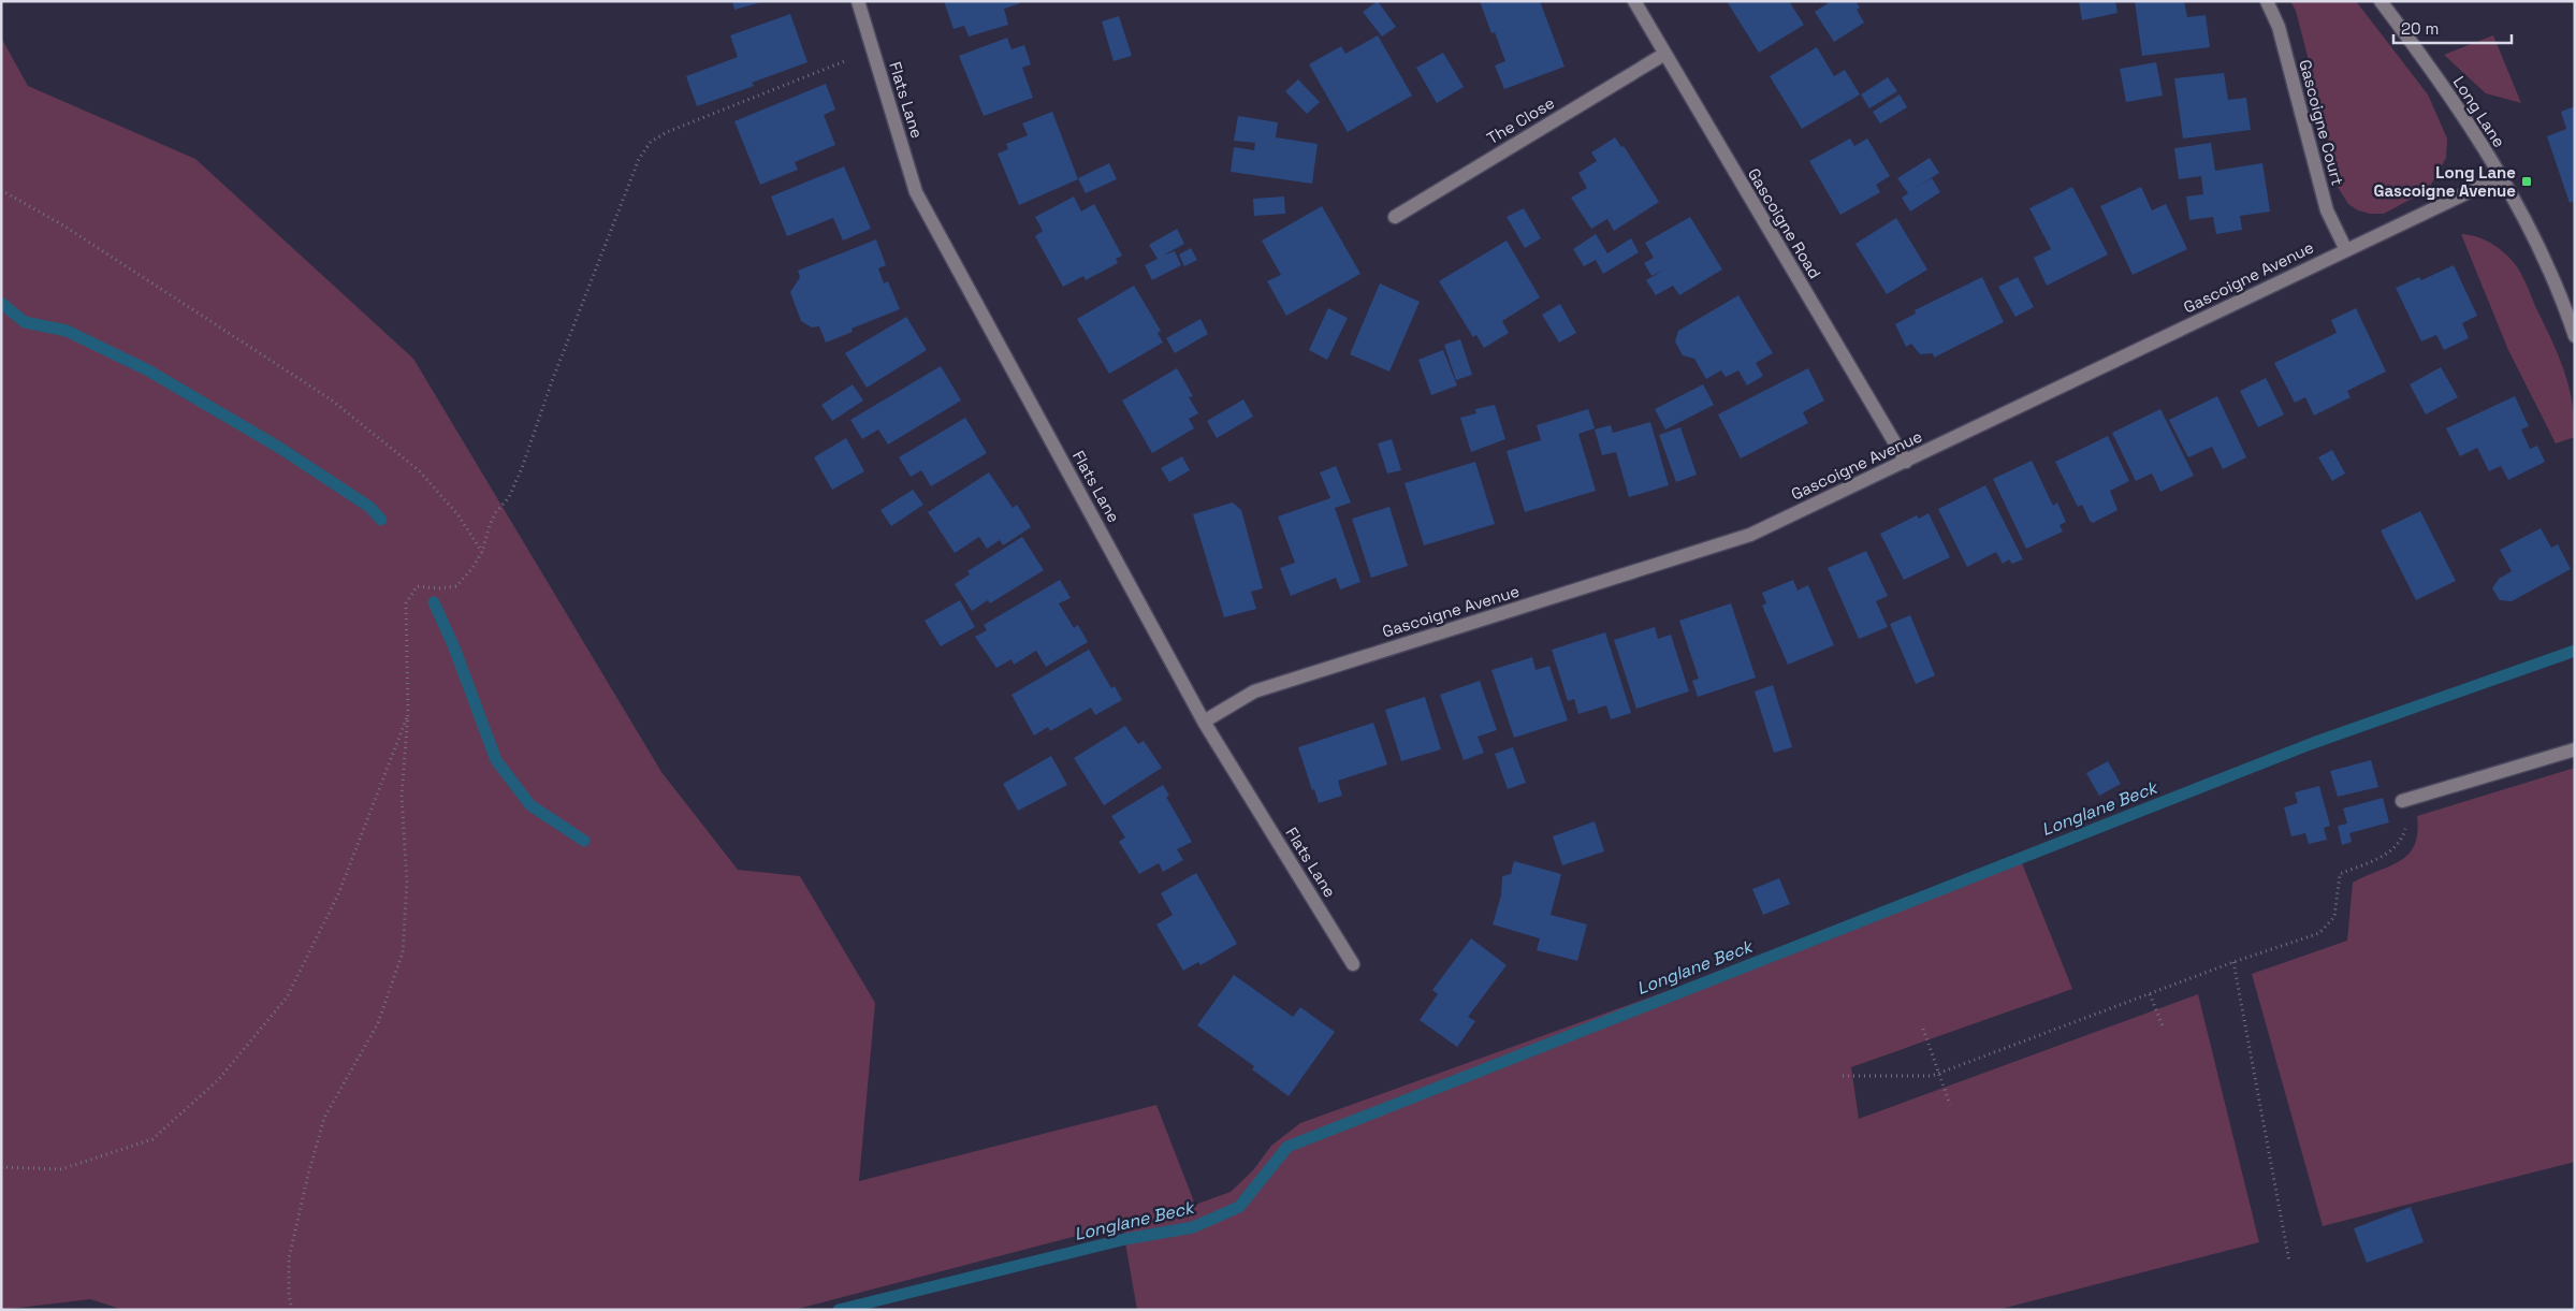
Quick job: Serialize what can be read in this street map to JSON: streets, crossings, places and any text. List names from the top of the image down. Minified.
{"streets":{"street":["Flats Lane","Long Lane","The Close","Gascoigne Court","Gascoigne Road","Gascoigne Avenue"]},"crossings":[["Flats Lane","Gascoigne Avenue"],["Long Lane","Gascoigne Avenue"],["The Close","Gascoigne Road"],["Gascoigne Court","Gascoigne Avenue"],["Gascoigne Road","Gascoigne Avenue"]],"water":["Longlane Beck"],"places":{"transit":["Long Lane Gascoigne Avenue"]},"scale_bar":"20 m"}
